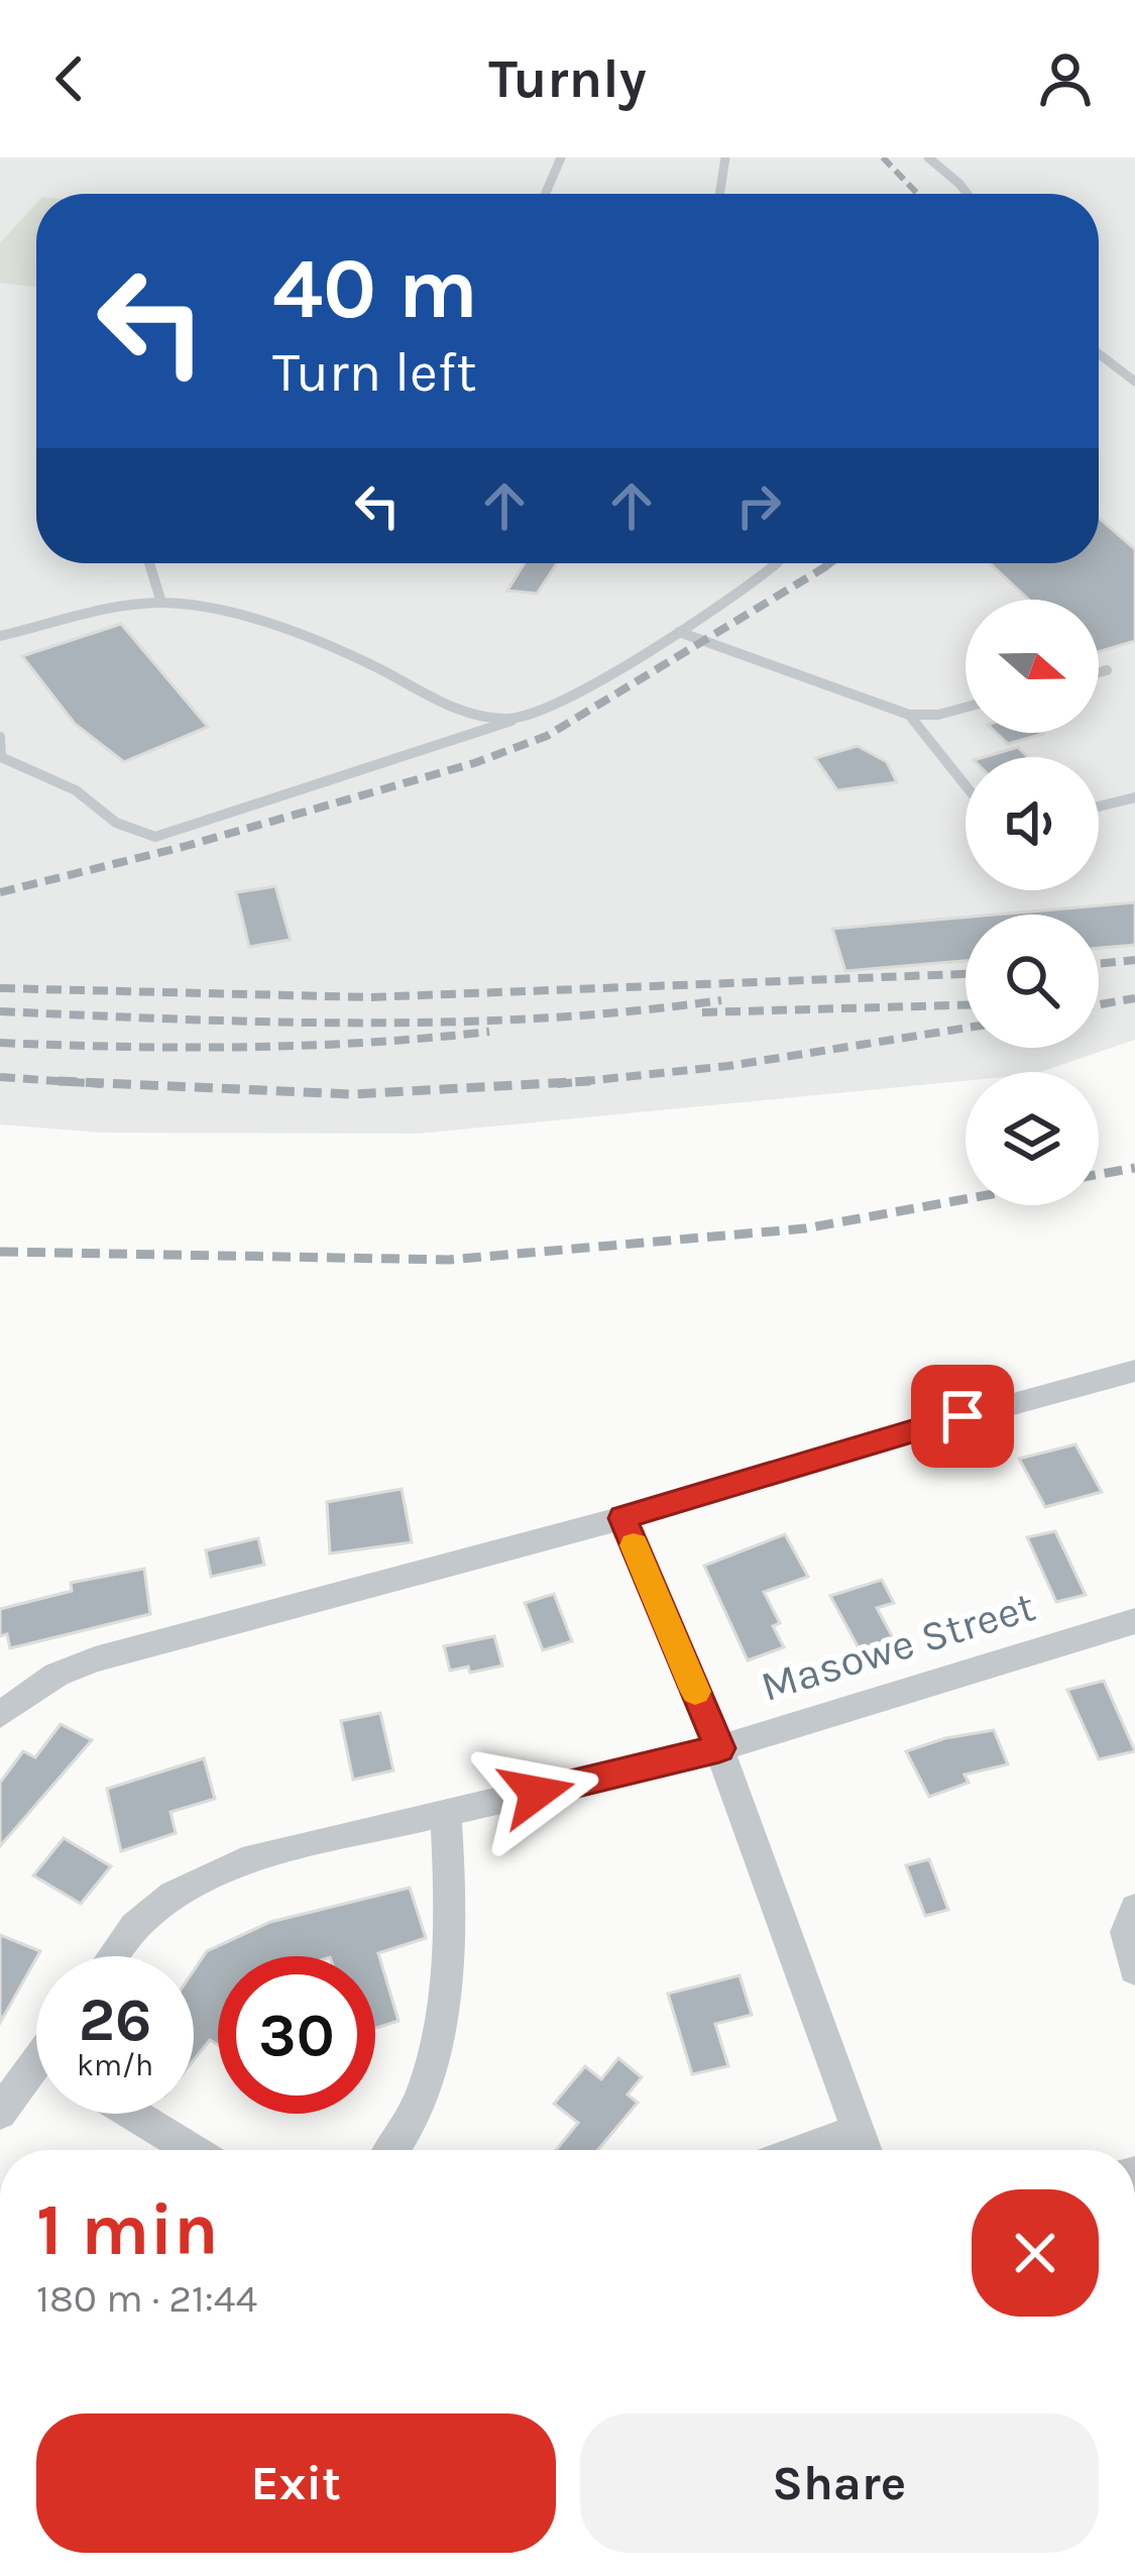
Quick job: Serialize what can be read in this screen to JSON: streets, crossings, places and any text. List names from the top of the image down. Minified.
{"streets":{"street":["Masowe Street"]},"north":"right","page":{"header":"Turnly","turn":["40 m","Turn left"],"speed":"26 km/h","limit":"30","heading":["1 min","180 m · 21:44"],"buttons":["Exit","Share"]}}
